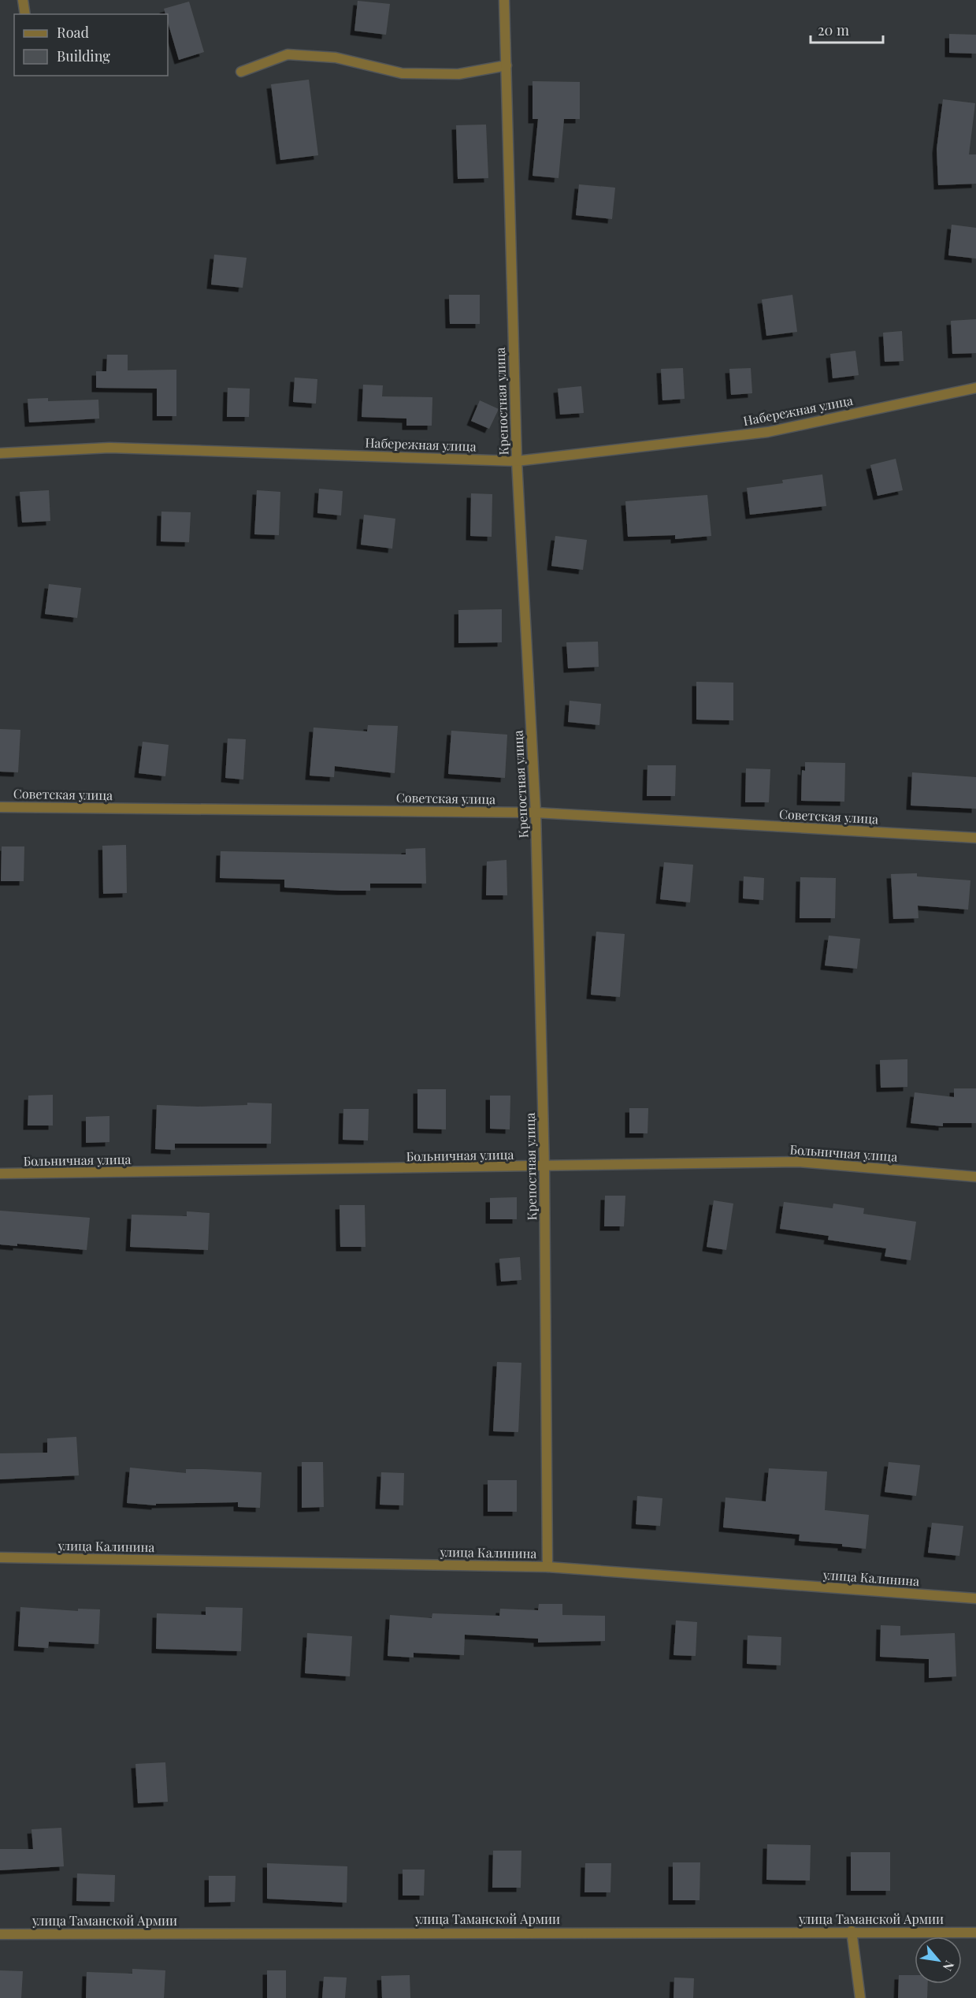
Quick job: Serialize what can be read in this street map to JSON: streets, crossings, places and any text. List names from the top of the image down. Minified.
{"streets":{"street":["Крепостная улица","Набережная улица","Советская улица","Больничная улица","улица Калинина","улица Таманской Армии"]},"crossings":[["Крепостная улица","Набережная улица"],["Крепостная улица","Советская улица"],["Крепостная улица","Больничная улица"],["Крепостная улица","улица Калинина"]],"legend":["Road","Building"],"scale_bar":"20 m","north":"bottom right"}
